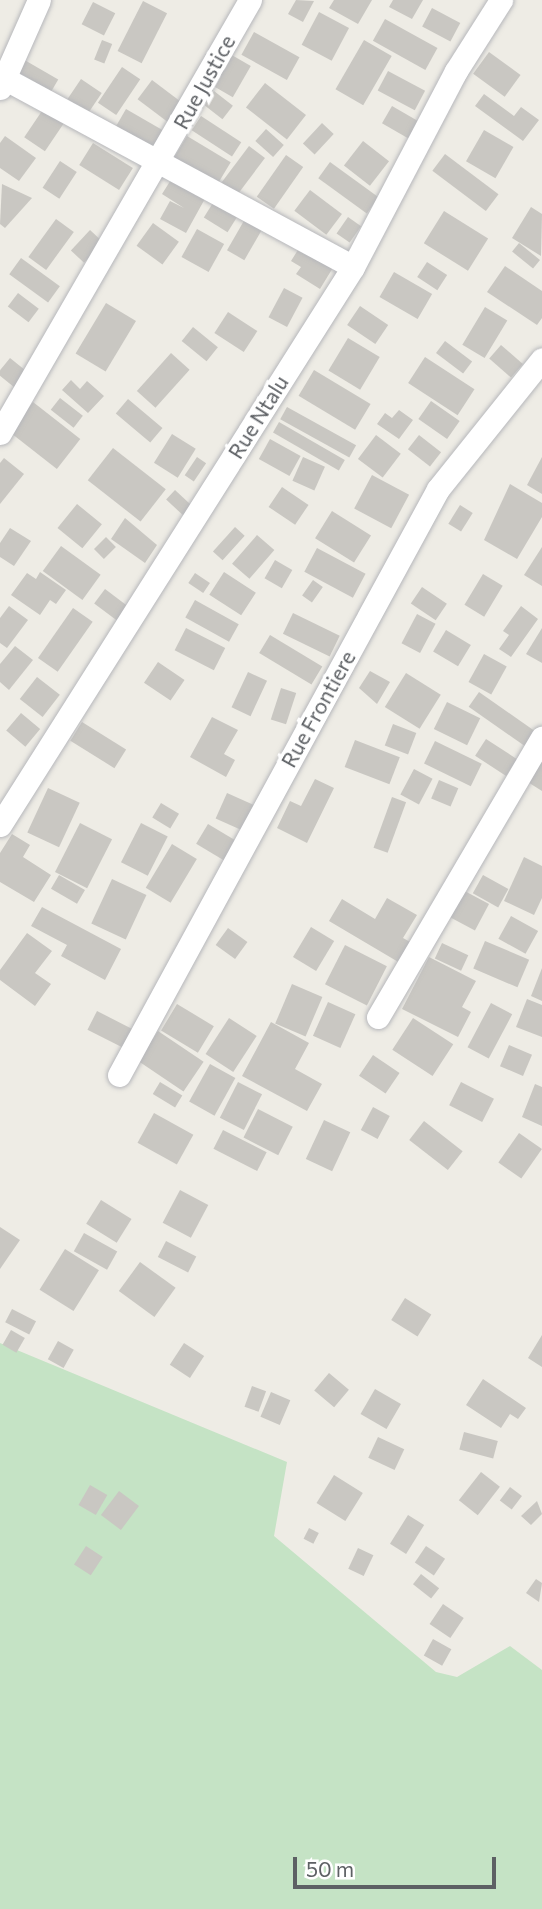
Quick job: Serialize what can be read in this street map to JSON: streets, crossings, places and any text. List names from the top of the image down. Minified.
{"streets":{"street":["Rue Justice","Rue Ntalu","Rue Frontiere"]},"scale_bar":"50 m"}
